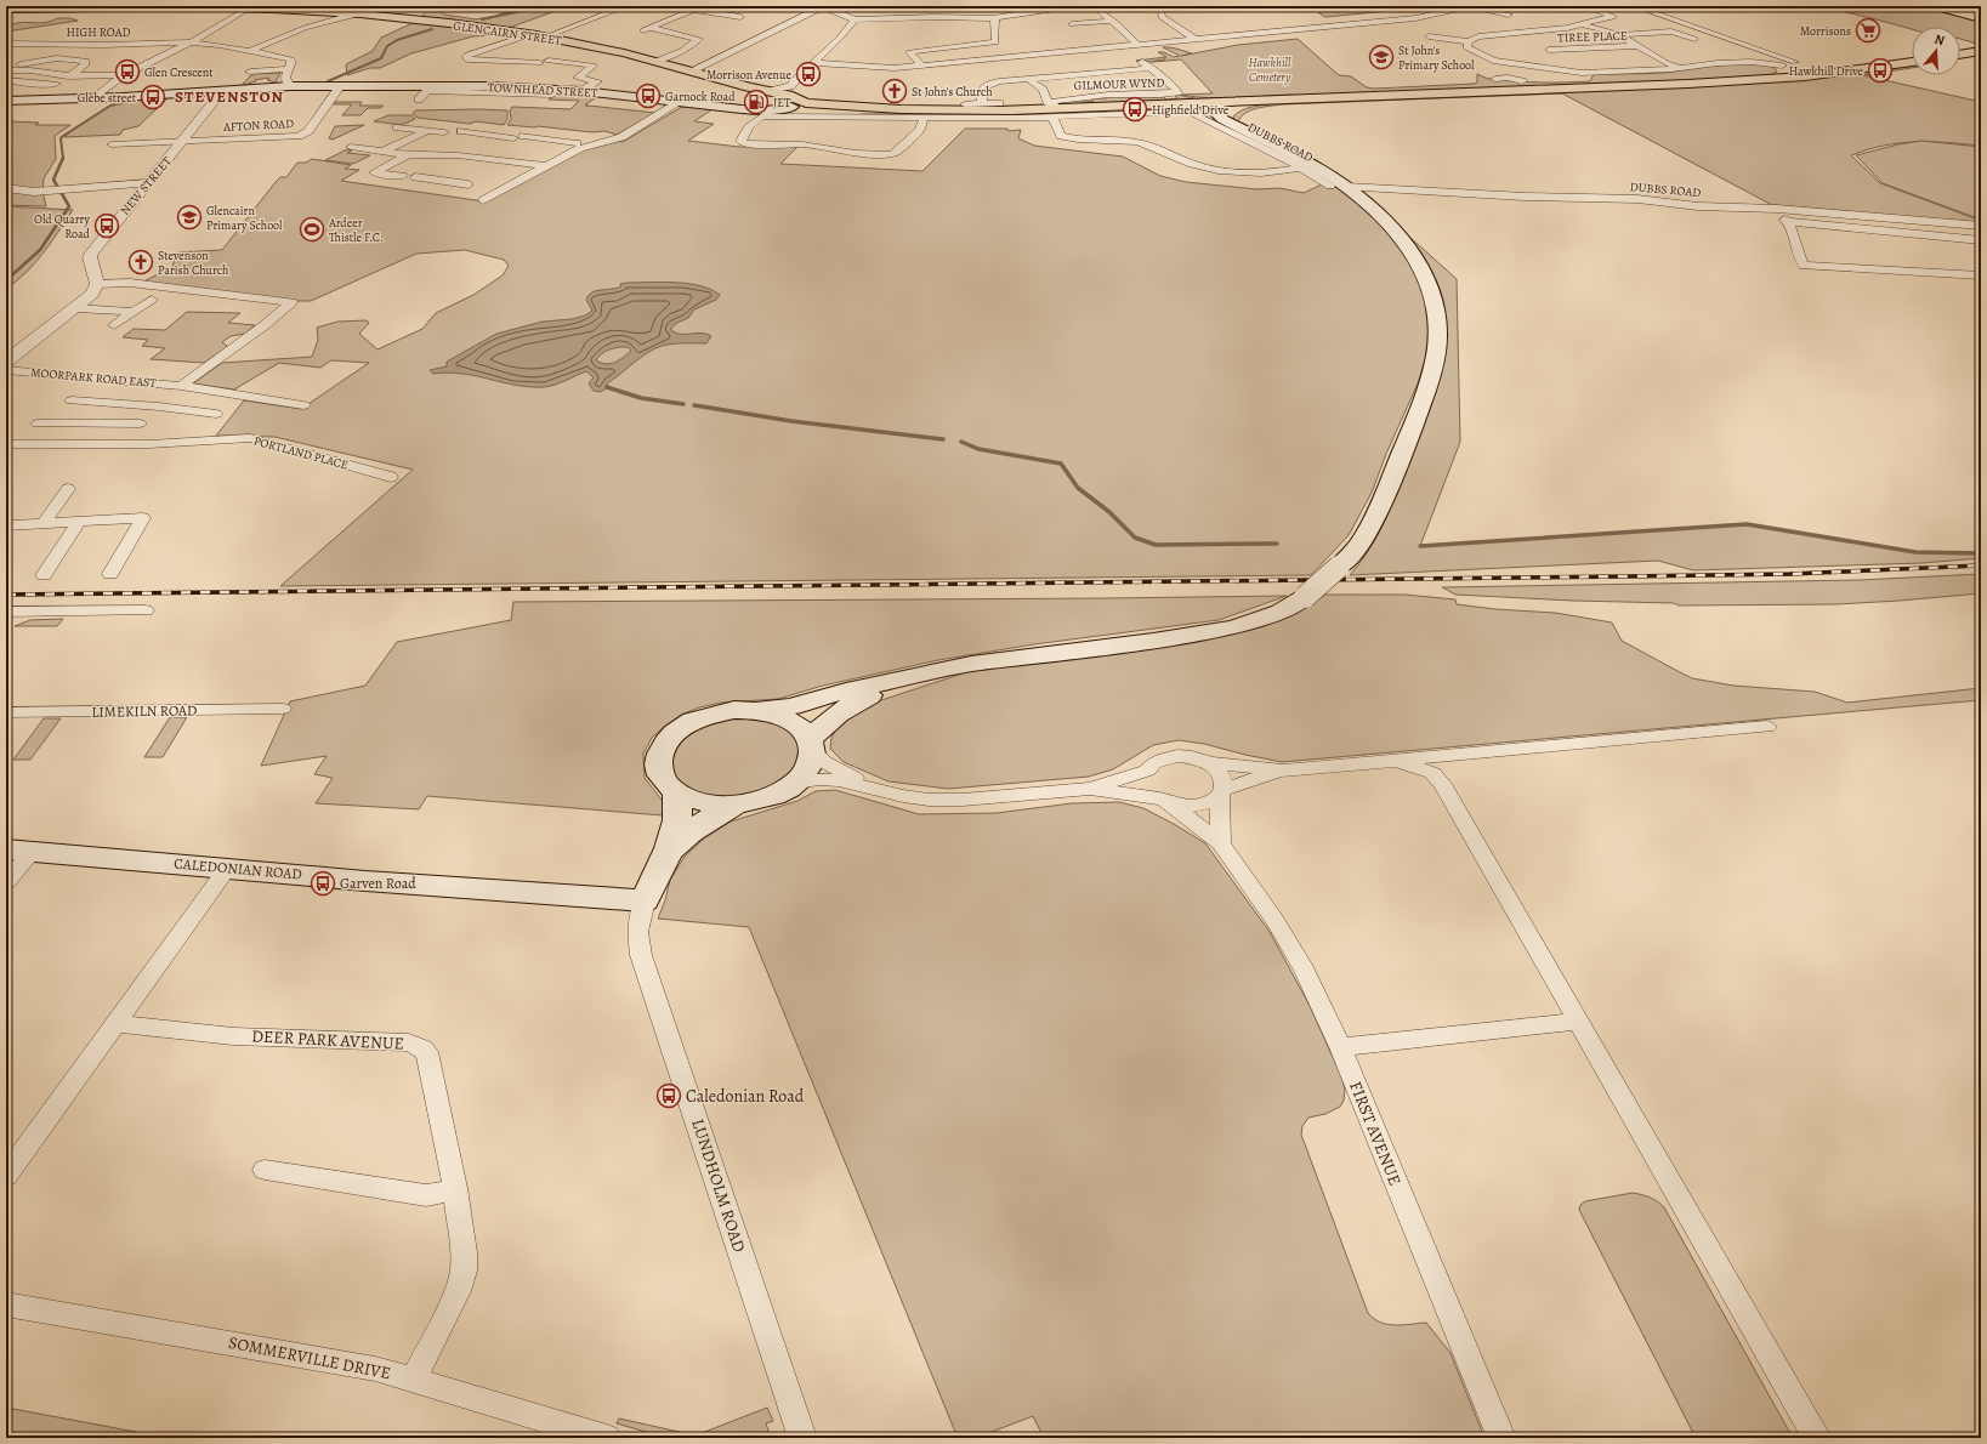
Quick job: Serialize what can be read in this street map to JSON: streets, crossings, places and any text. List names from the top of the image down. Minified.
{"streets":{"main road":["GLENCAIRN STREET","TOWNHEAD STREET","CALEDONIAN ROAD","LUNDHOLM ROAD"],"street":["HIGH ROAD","TIREE PLACE","GILMOUR WYND","AFTON ROAD","DUBBS ROAD","NEW STREET","MOORPARK ROAD EAST","PORTLAND PLACE","LIMEKILN ROAD","DEER PARK AVENUE","FIRST AVENUE","SOMMERVILLE DRIVE"]},"crossings":[["GLENCAIRN STREET","TOWNHEAD STREET"],["TOWNHEAD STREET","AFTON ROAD"],["TOWNHEAD STREET","NEW STREET"],["AFTON ROAD","NEW STREET"],["CALEDONIAN ROAD","LUNDHOLM ROAD"],["DEER PARK AVENUE","SOMMERVILLE DRIVE"]],"districts":["STEVENSTON"],"parks":["Hawkhill Cemetery"],"places":{"supermarket":["Morrisons"],"school or university":["St John's Primary School","Glencairn Primary School"],"bus stop":["Hawkhill Drive","Glen Crescent","Morrison Avenue","Garnock Road","Glebe street","Highfield Drive","Old Quarry Road","Garven Road","Caledonian Road"],"church":["St John's Church","Stevenson Parish Church"],"fuel station":["JET"],"sports":["Ardeer Thistle F.C."]},"north":"top"}
